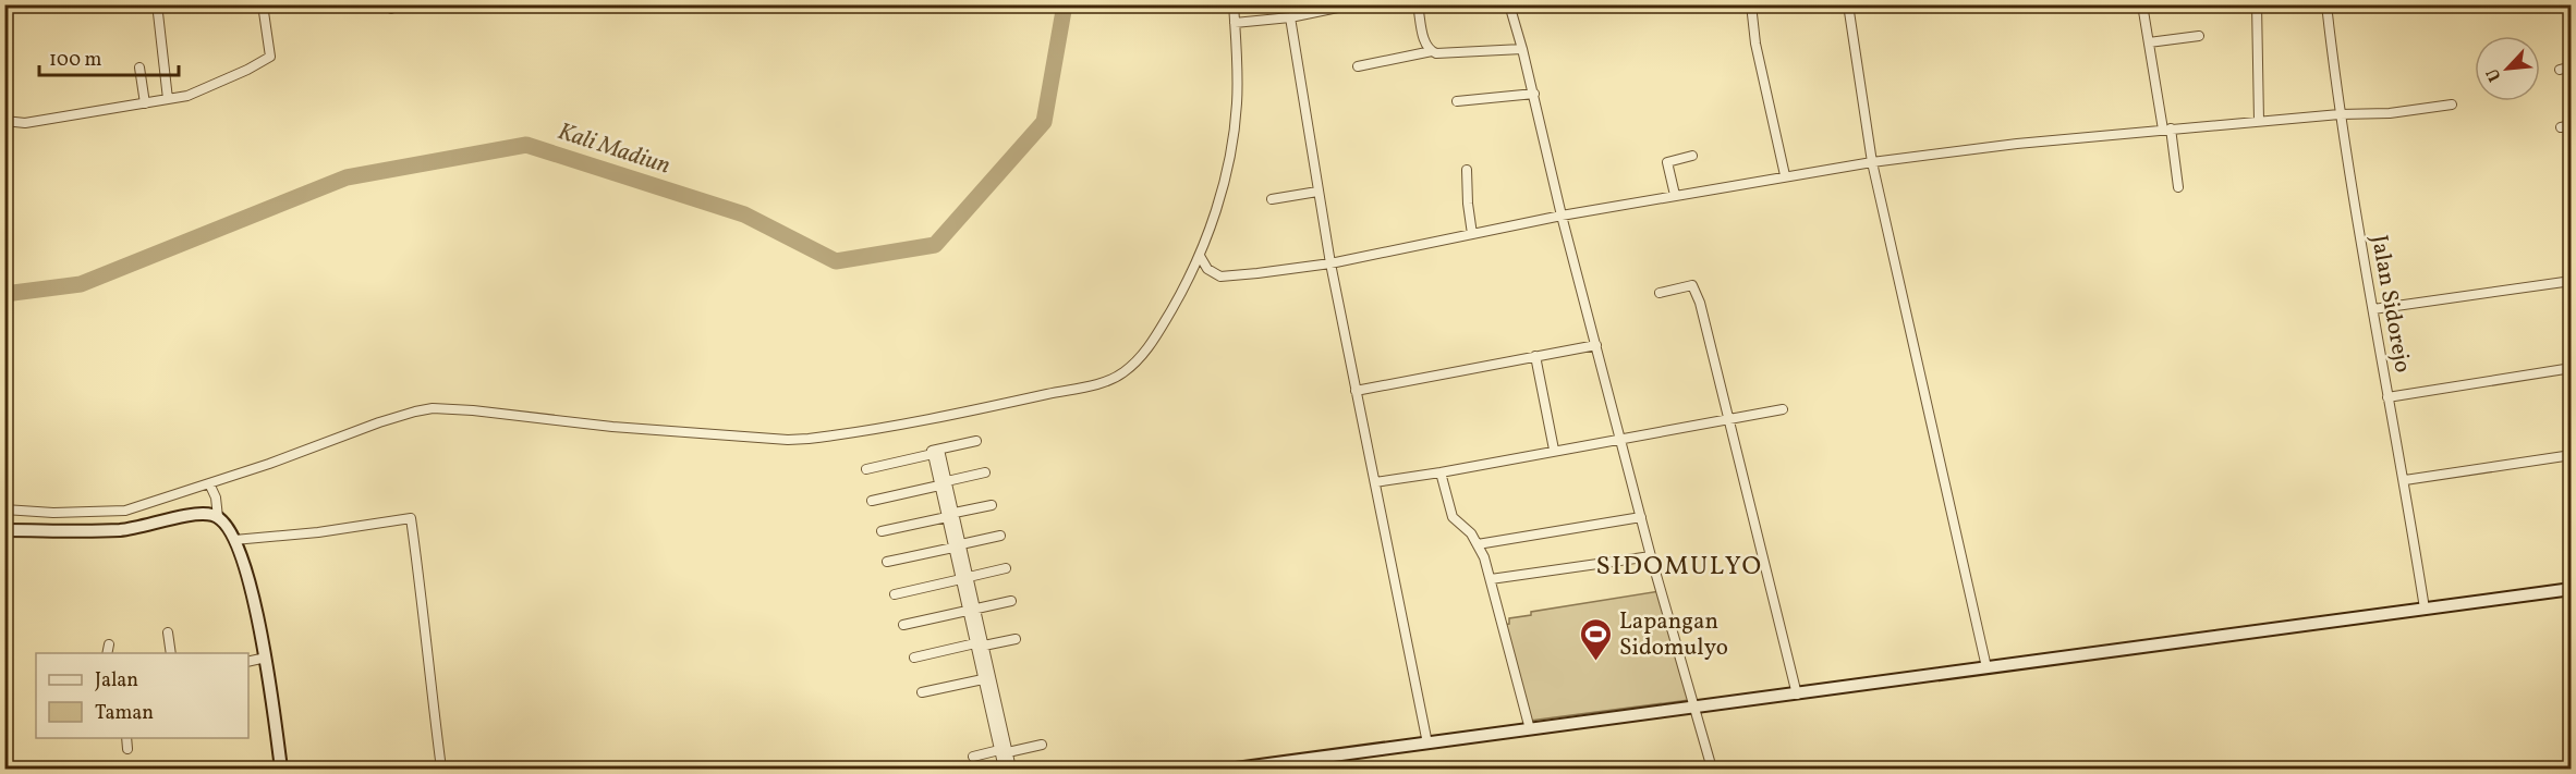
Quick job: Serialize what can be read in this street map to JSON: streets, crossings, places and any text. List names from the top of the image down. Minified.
{"streets":{"street":["Jalan Sidorejo"]},"districts":["SIDOMULYO"],"water":["Kali Madiun"],"places":{"sports":["Lapangan Sidomulyo"]},"legend":["Jalan","Taman"],"scale_bar":"100 m","north":"bottom left"}
